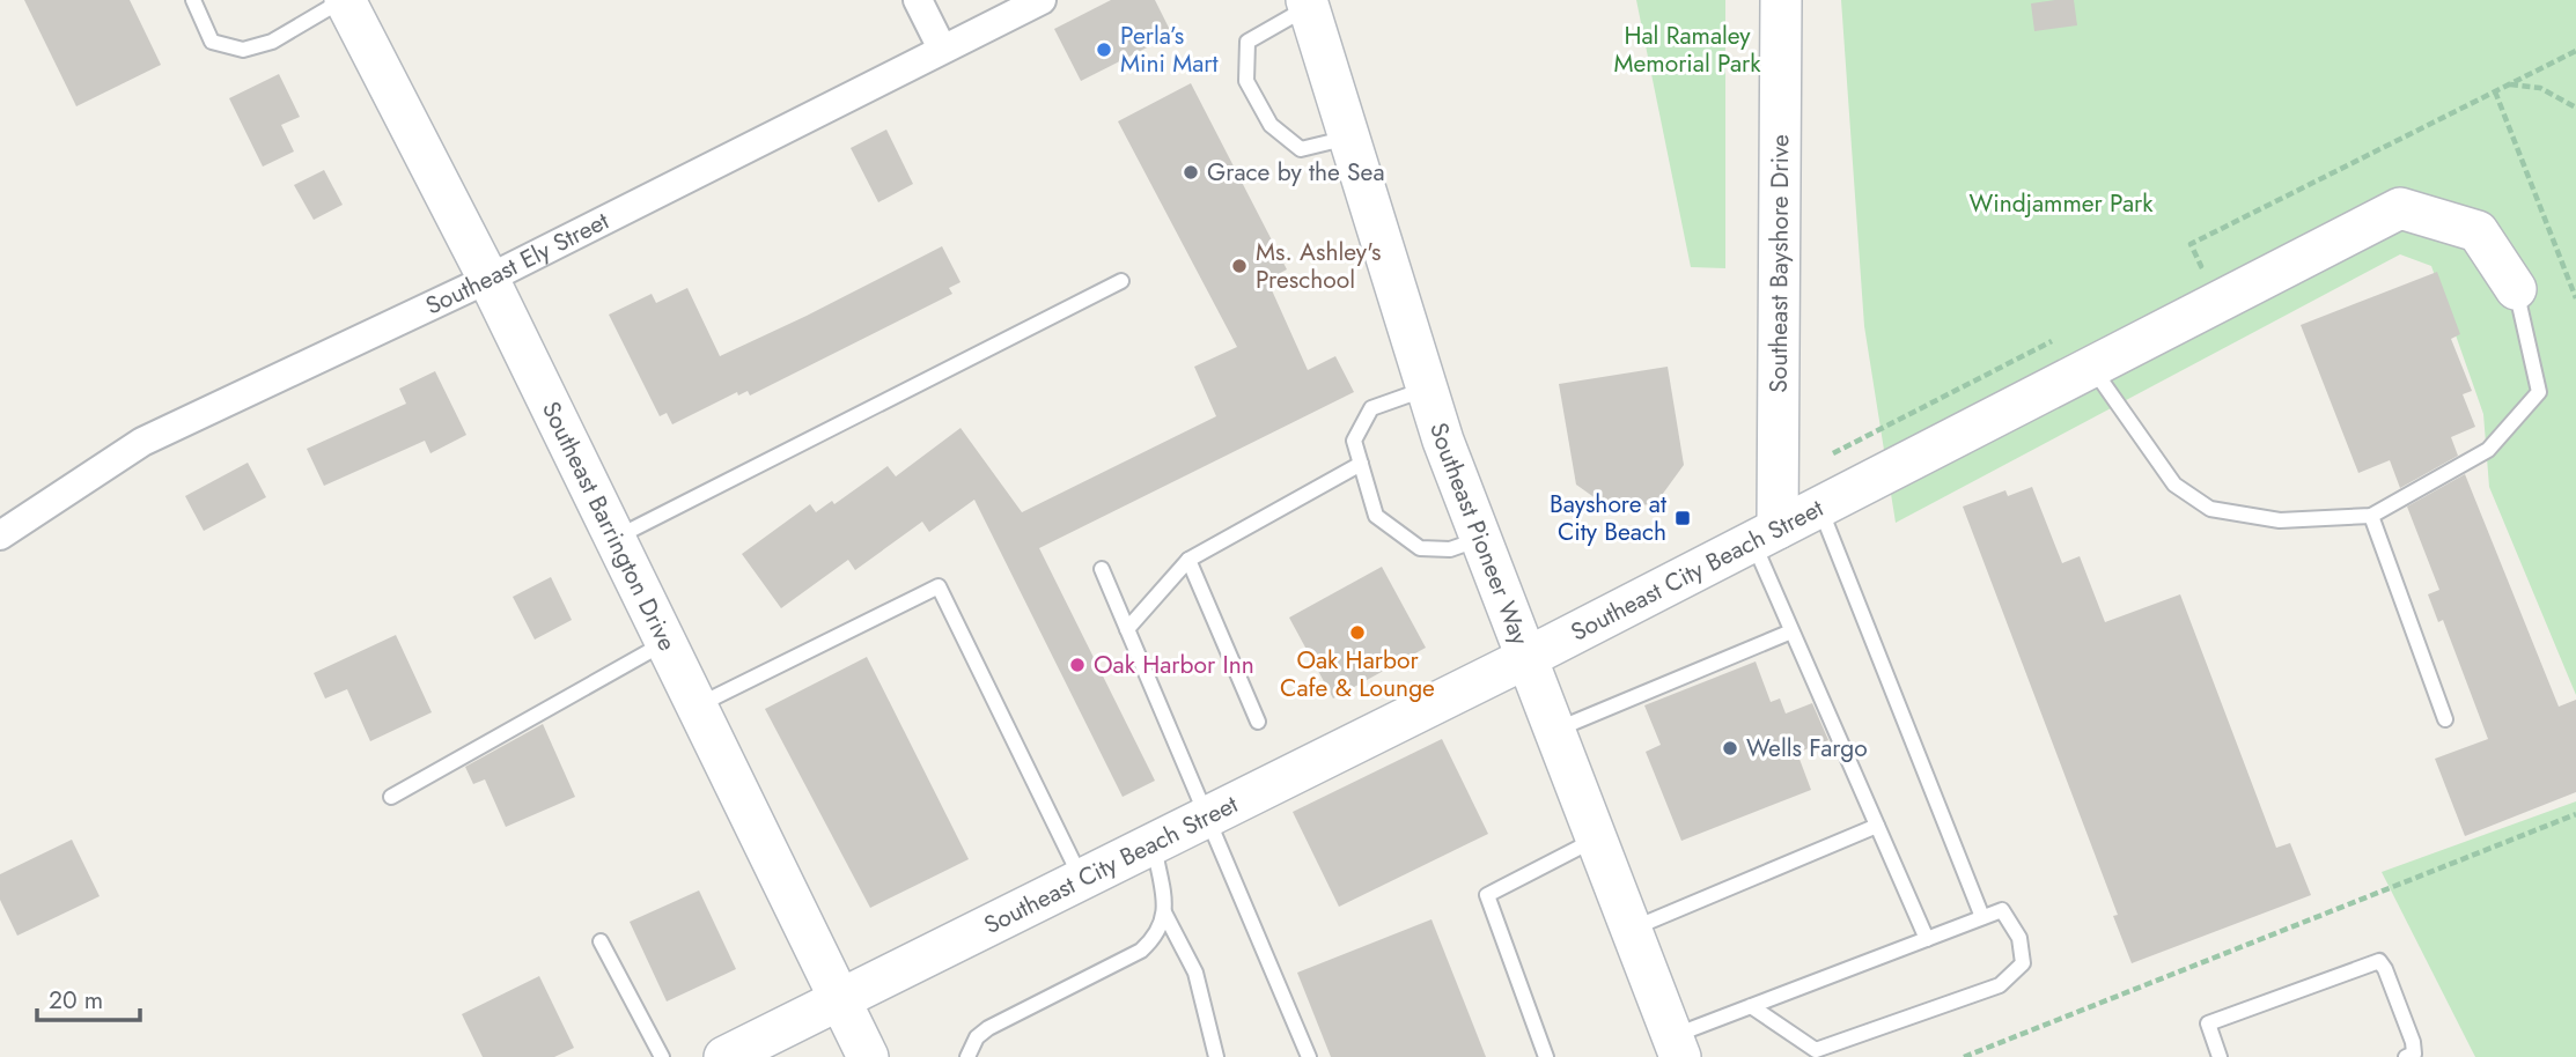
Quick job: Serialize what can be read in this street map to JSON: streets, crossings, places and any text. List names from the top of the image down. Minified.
{"streets":{"street":["Southeast Ely Street","Southeast Bayshore Drive","Southeast Barrington Drive","Southeast Pioneer Way","Southeast City Beach Street"]},"crossings":[["Southeast Ely Street","Southeast Barrington Drive"],["Southeast Bayshore Drive","Southeast City Beach Street"],["Southeast Barrington Drive","Southeast City Beach Street"],["Southeast Pioneer Way","Southeast City Beach Street"]],"parks":["Hal Ramaley Memorial Park","Windjammer Park"],"places":{"other":["Perla’s Mini Mart","Grace by the Sea","Ms. Ashley's Preschool","Oak Harbor Cafe & Lounge","Oak Harbor Inn","Wells Fargo"],"transit":["Bayshore at City Beach"]},"scale_bar":"20 m"}
